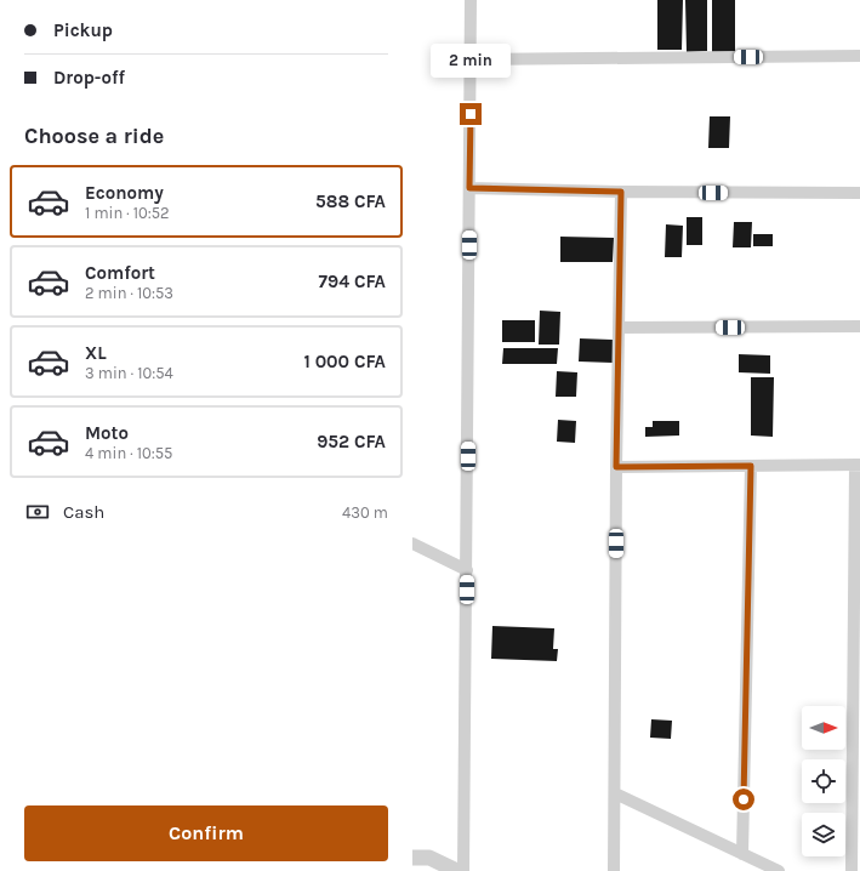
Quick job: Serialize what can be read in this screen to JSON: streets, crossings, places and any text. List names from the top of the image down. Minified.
{"north":"right","page":{"banner":["Pickup","Drop-off"],"bubble":"2 min","heading":"Choose a ride","list":[{"name":"Economy","note":"1 min · 10:52","value":"588 CFA"},{"name":"Comfort","note":"2 min · 10:53","value":"794 CFA"},{"name":"XL","note":"3 min · 10:54","value":"1 000 CFA"},{"name":"Moto","note":"4 min · 10:55","value":"952 CFA"}],"pay":["Cash","430 m"],"buttons":"Confirm"}}
